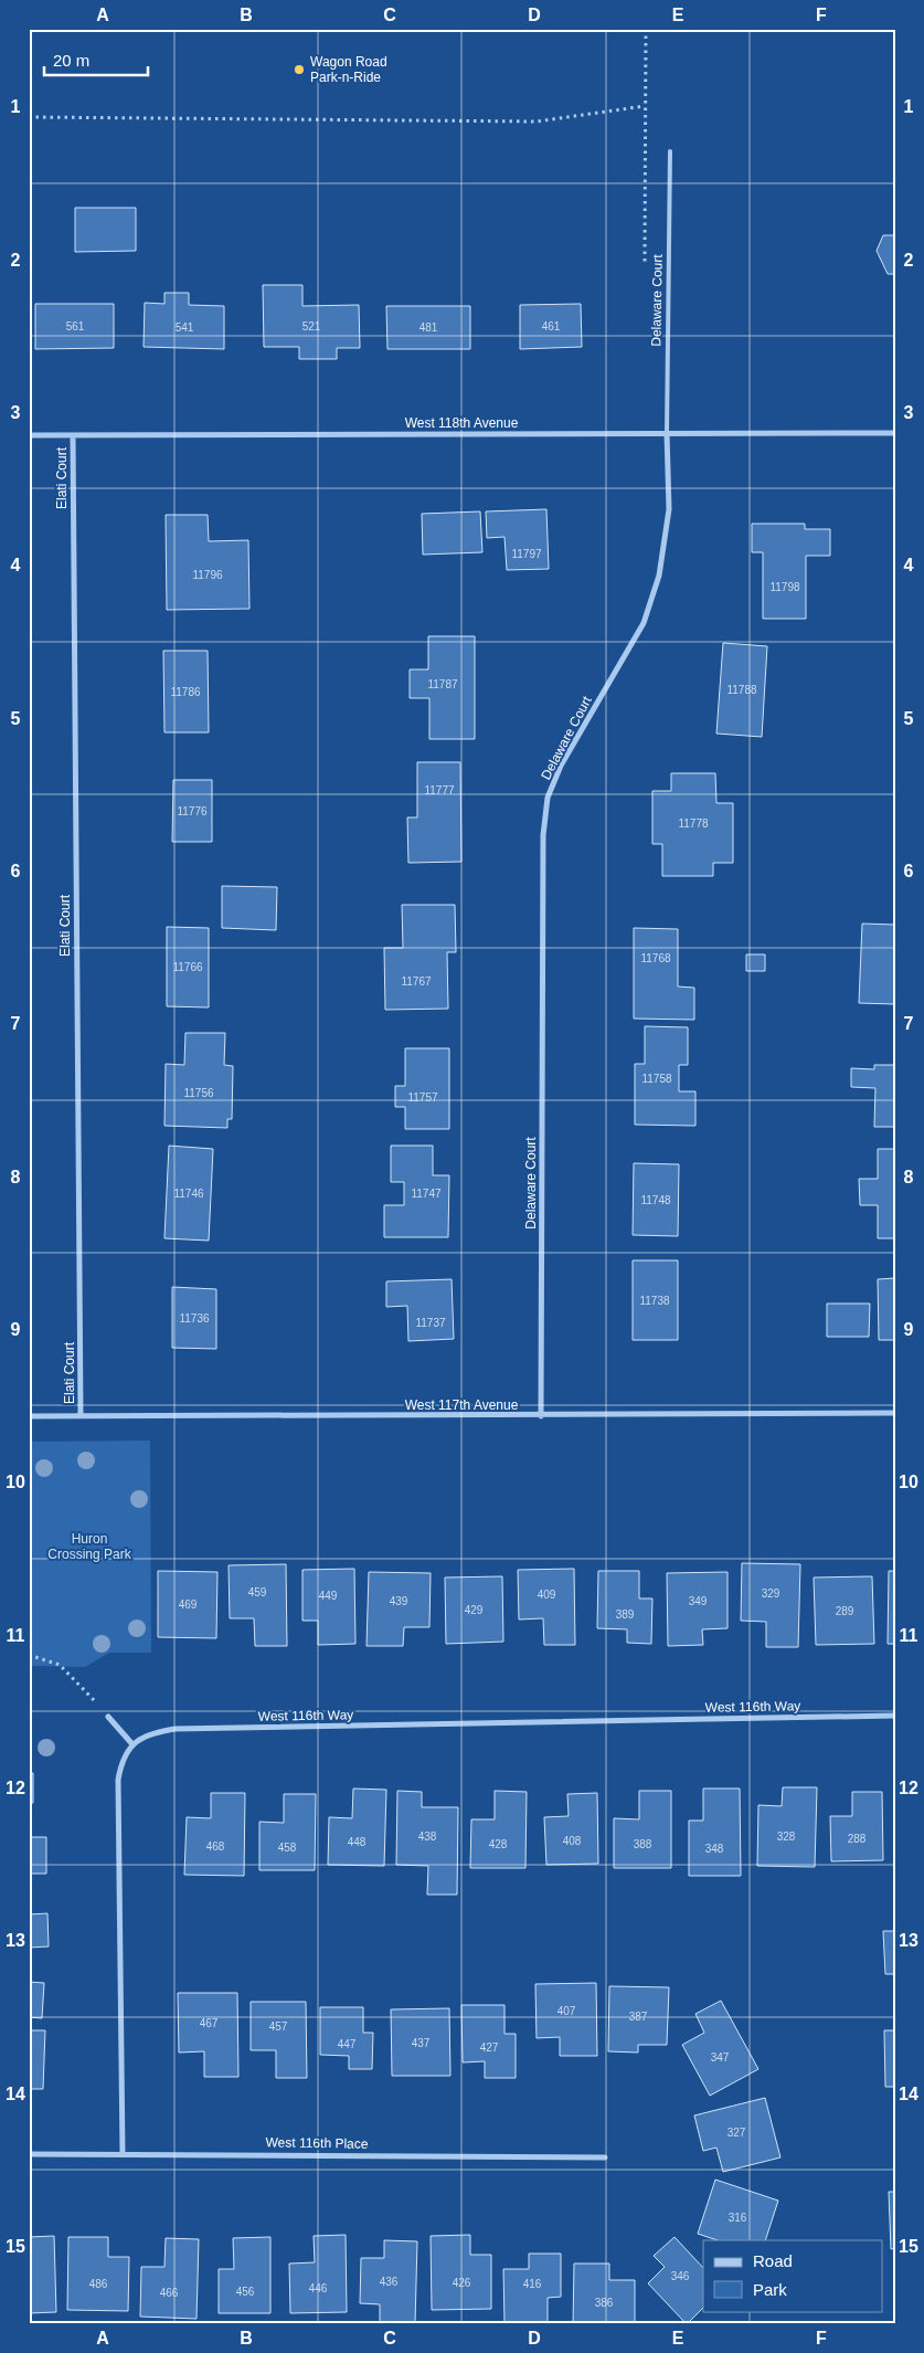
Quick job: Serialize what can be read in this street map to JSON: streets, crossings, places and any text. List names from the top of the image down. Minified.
{"streets":{"street":["Delaware Court","West 118th Avenue","Elati Court","West 117th Avenue","West 116th Way","West 116th Place"]},"crossings":[["Delaware Court","West 118th Avenue"],["Delaware Court","West 117th Avenue"],["West 118th Avenue","Elati Court"],["Elati Court","West 117th Avenue"]],"parks":["Huron Crossing Park"],"places":["Wagon Road Park-n-Ride"],"house_numbers":["561","521","461","541","481","11797","11796","11798","11787","11788","11786","11777","11776","11778","11768","11766","11767","11758","11756","11757","11746","11747","11748","11738","11736","11737","459","329","409","449","439","349","469","429","289","389","438","328","288","408","448","428","388","468","458","348","407","387","467","457","437","447","427","347","327","316","346","436","426","486","416","446","456","466","386"],"legend":["Road","Park"],"scale_bar":"20 m","grid":{"columns":["A","B","C","D","E","F"],"rows":["1","2","3","4","5","6","7","8","9","10","11","12","13","14","15"]}}
